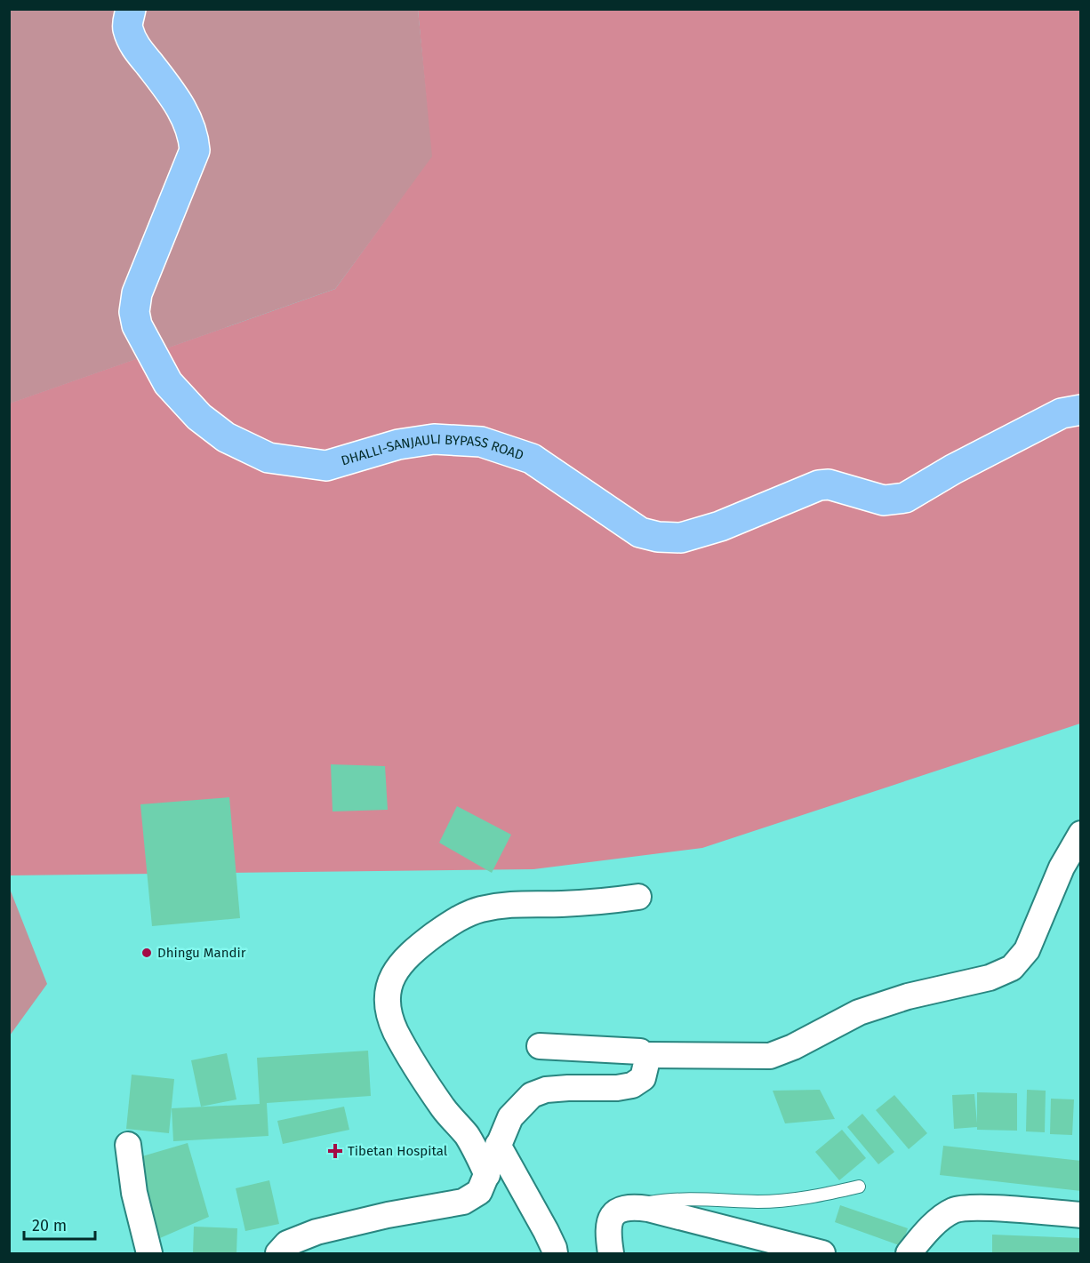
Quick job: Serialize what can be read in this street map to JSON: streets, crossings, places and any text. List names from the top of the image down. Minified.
{"streets":{"main road":["DHALLI-SANJAULI BYPASS ROAD"]},"places":{"other":["Dhingu Mandir"],"health":["Tibetan Hospital"]},"scale_bar":"20 m"}
